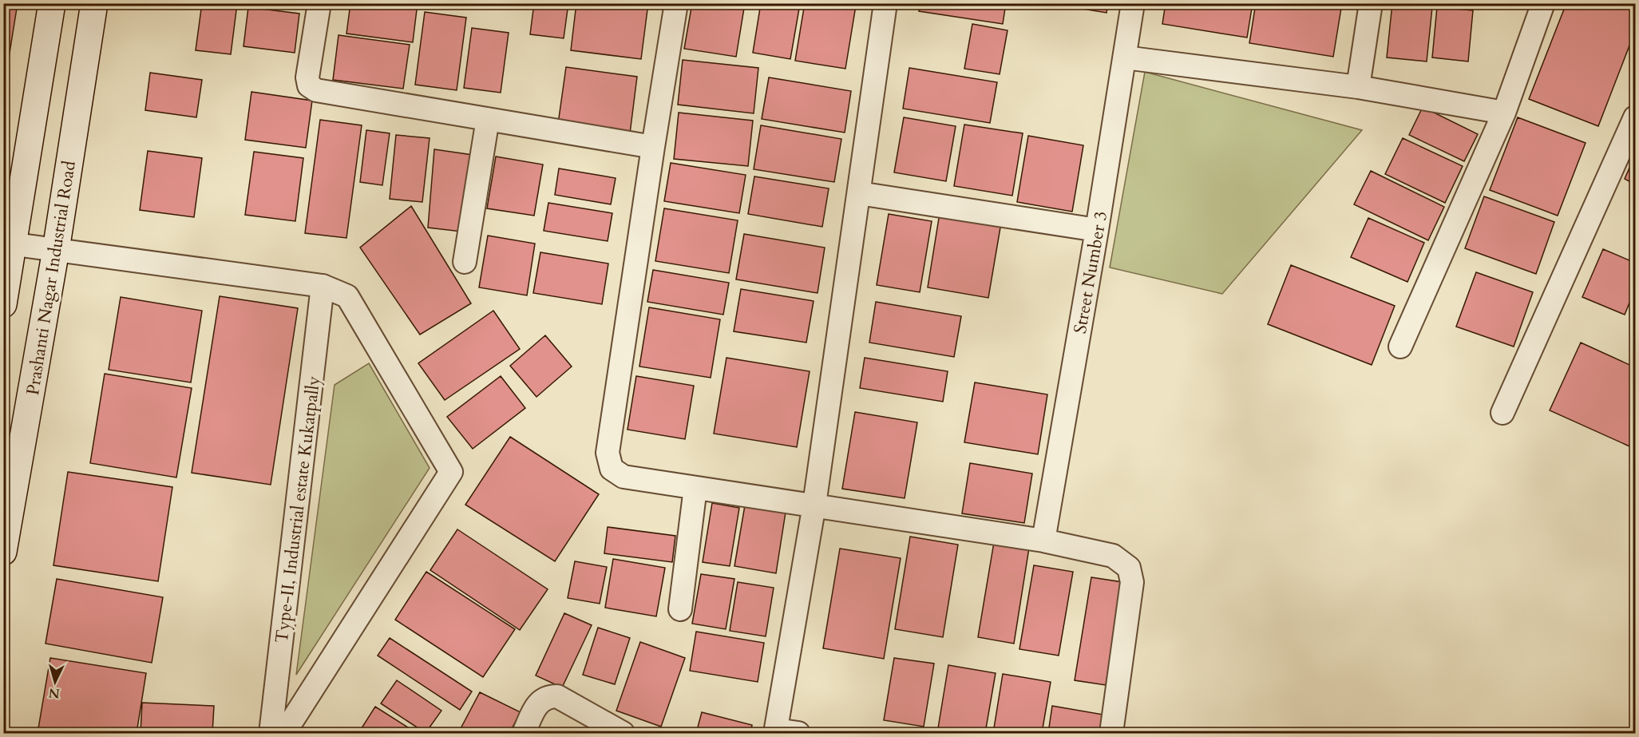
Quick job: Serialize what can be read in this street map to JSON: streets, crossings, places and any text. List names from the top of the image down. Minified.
{"streets":{"street":["Street Number 3","Prashanti Nagar Industrial Road","Type-II, Industrial estate Kukatpally"]},"north":"bottom"}
